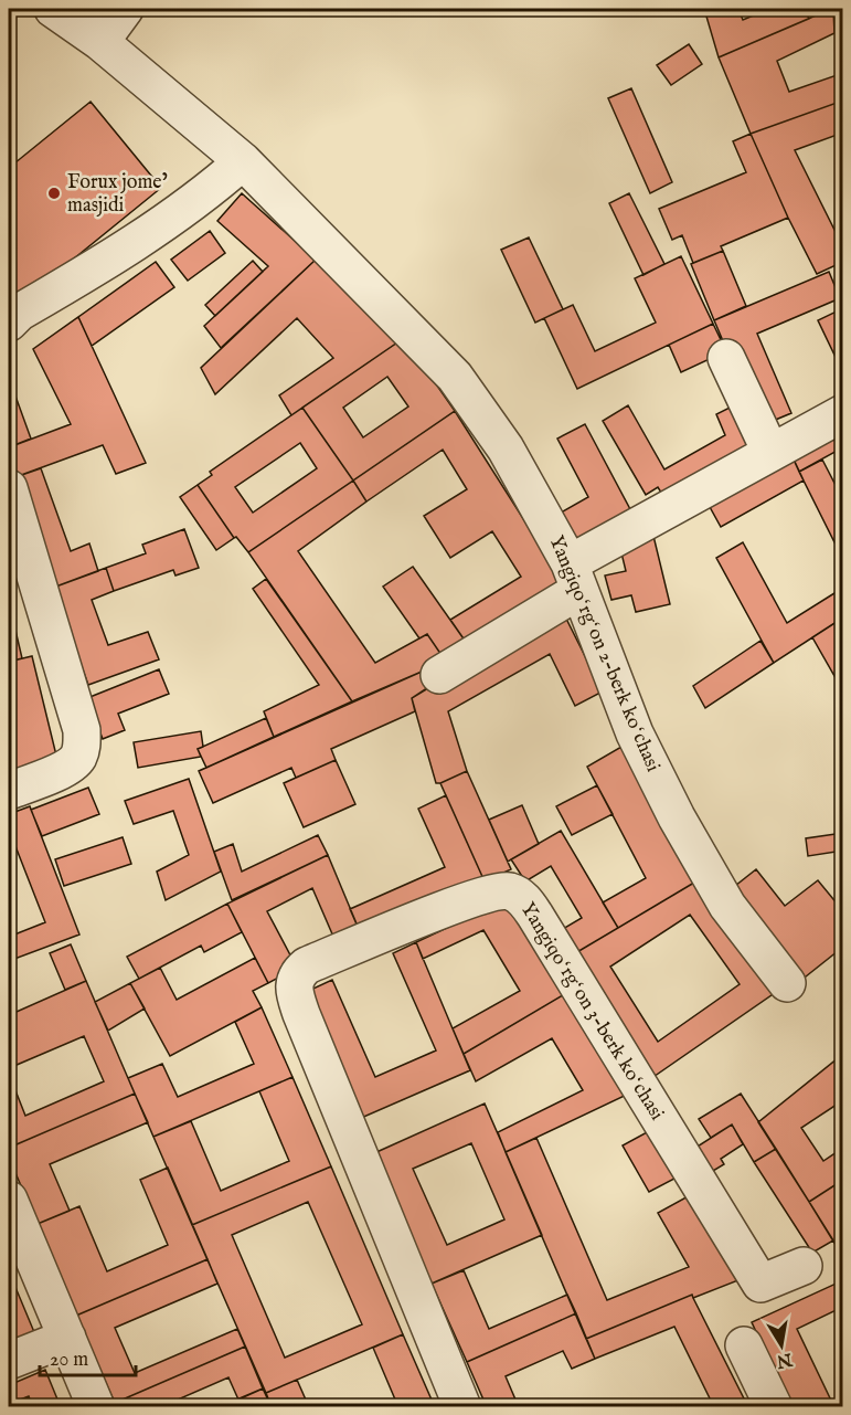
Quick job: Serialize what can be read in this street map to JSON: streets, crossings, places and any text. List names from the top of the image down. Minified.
{"streets":{"street":["Yangiqoʻrgʻon 2-berk koʻchasi","Yangiqoʻrgʻon 3-berk koʻchasi"]},"places":["Forux jome’ masjidi"],"scale_bar":"20 m","north":"bottom"}
